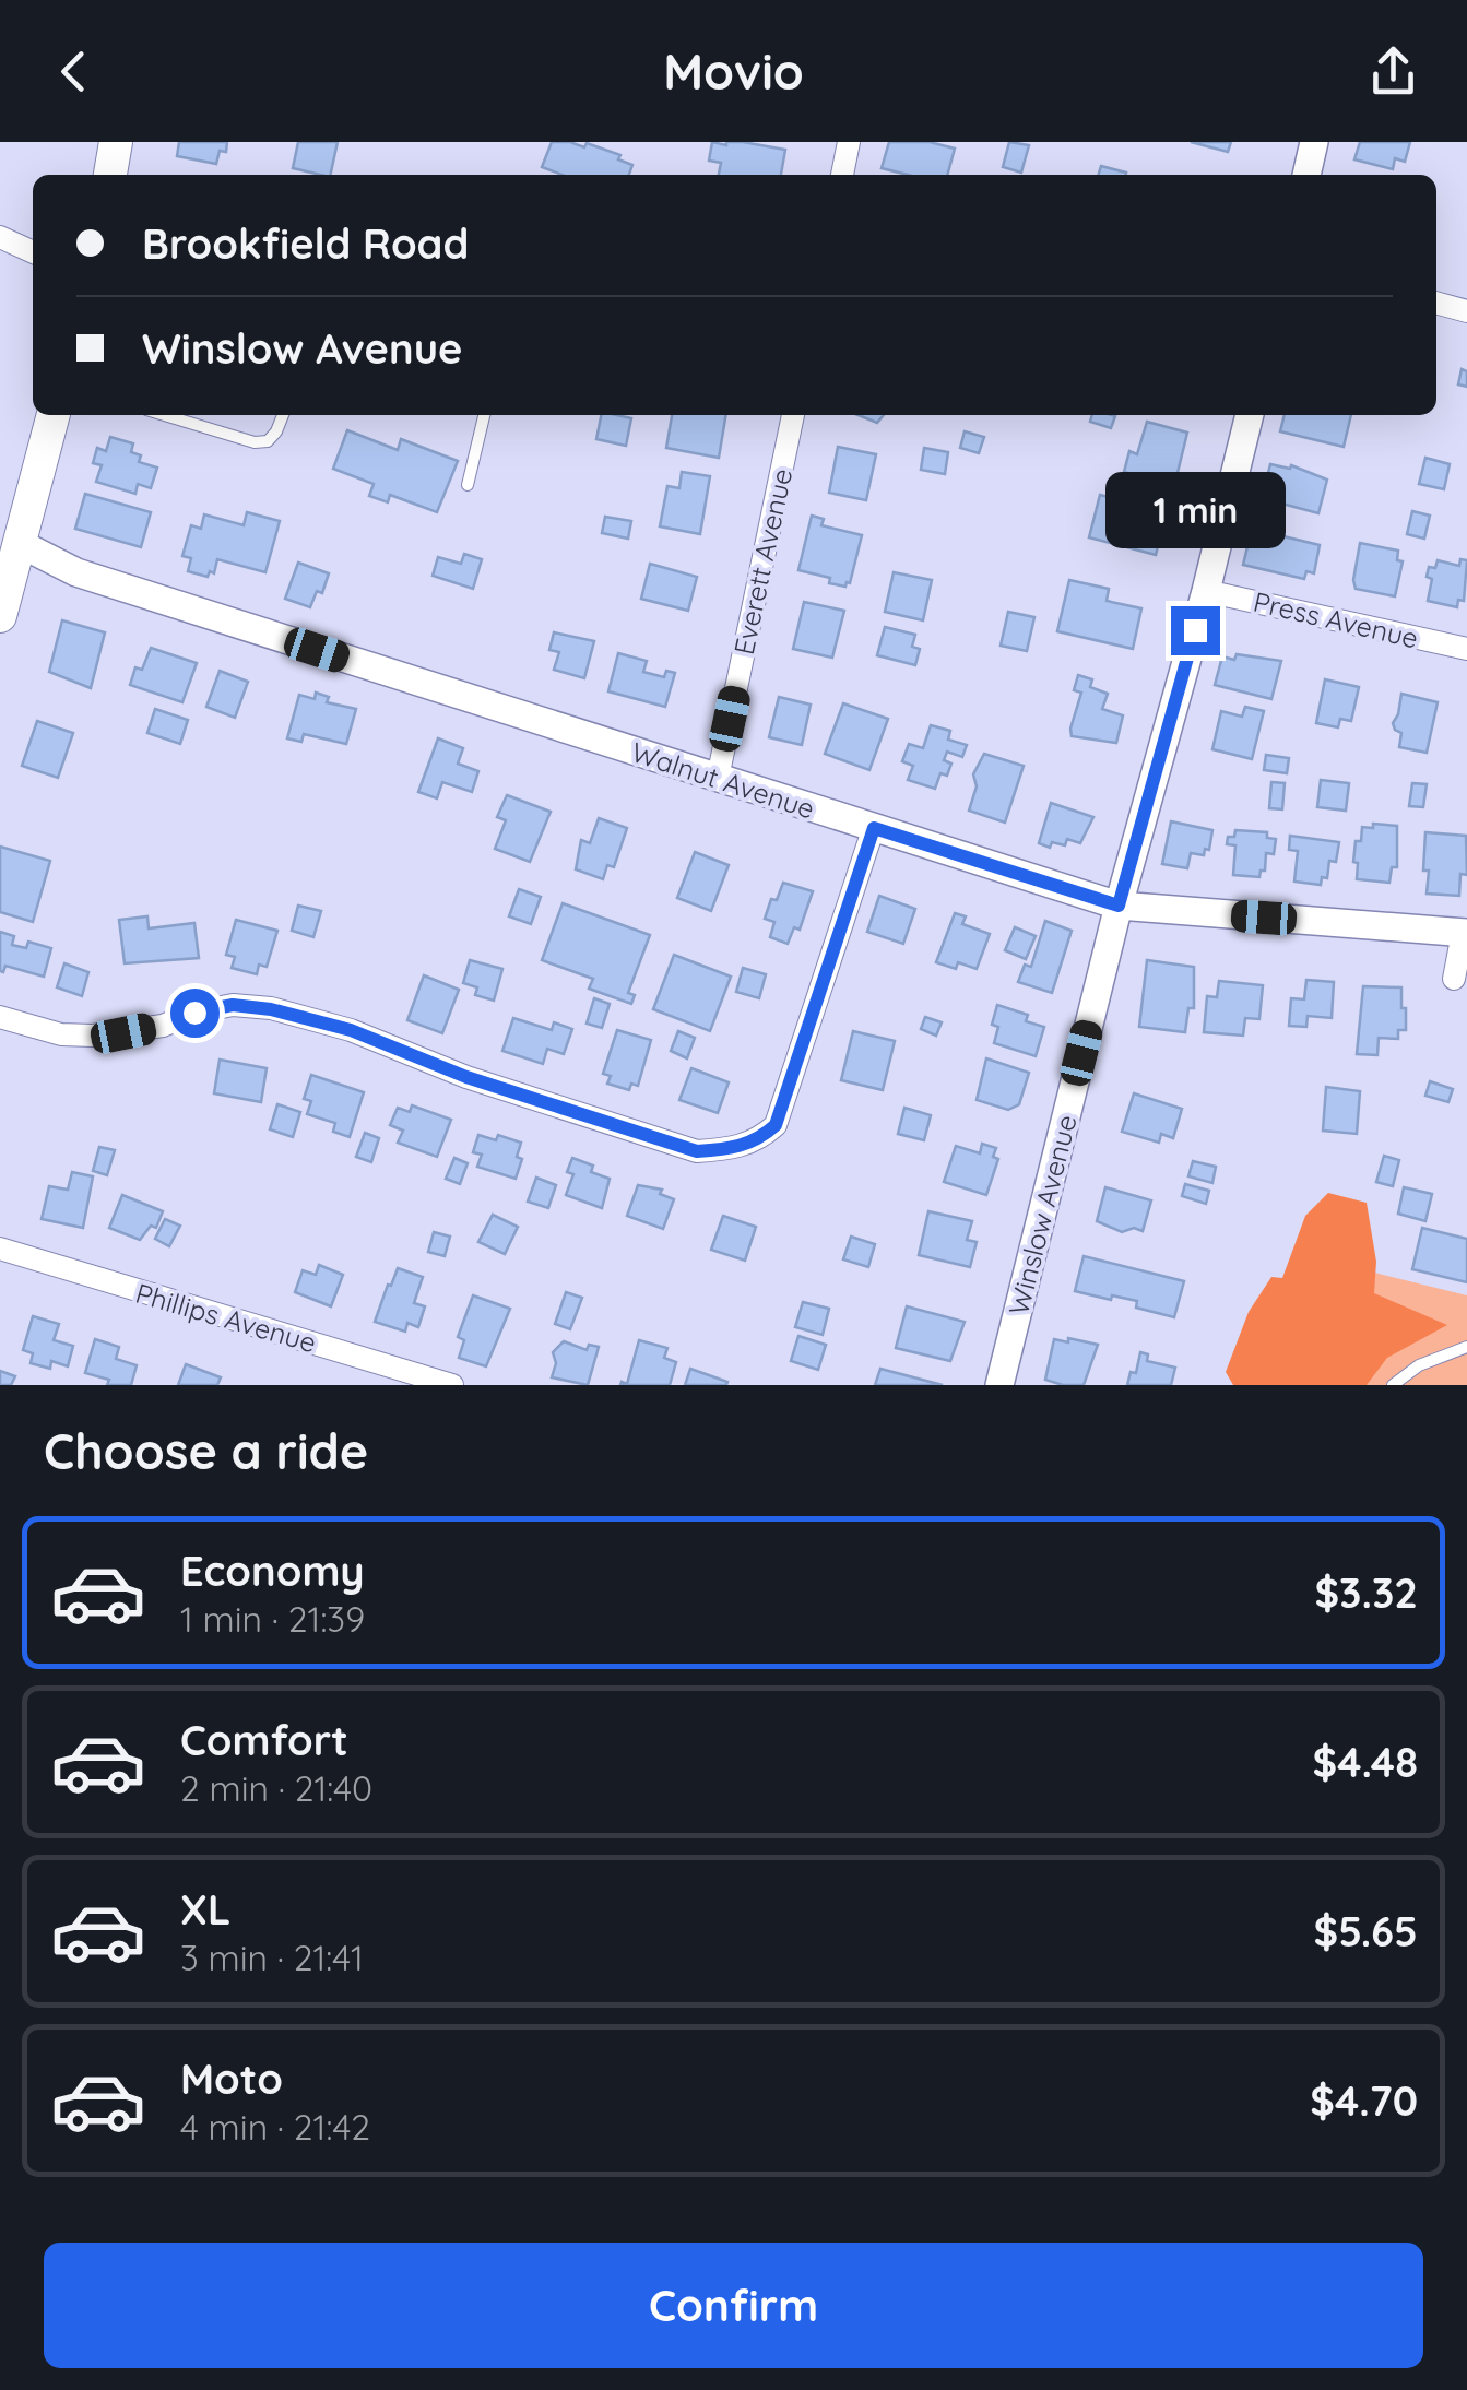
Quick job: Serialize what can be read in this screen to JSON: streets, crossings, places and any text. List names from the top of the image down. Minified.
{"streets":{"street":["Everett Avenue","Press Avenue","Walnut Avenue","Winslow Avenue","Phillips Avenue"]},"crossings":[["Everett Avenue","Walnut Avenue"],["Press Avenue","Winslow Avenue"],["Walnut Avenue","Winslow Avenue"]],"page":{"header":"Movio","banner":["Brookfield Road","Winslow Avenue"],"bubble":"1 min","heading":"Choose a ride","list":[{"name":"Economy","note":"1 min · 21:39","value":"$3.32"},{"name":"Comfort","note":"2 min · 21:40","value":"$4.48"},{"name":"XL","note":"3 min · 21:41","value":"$5.65"},{"name":"Moto","note":"4 min · 21:42","value":"$4.70"}],"buttons":"Confirm"}}
